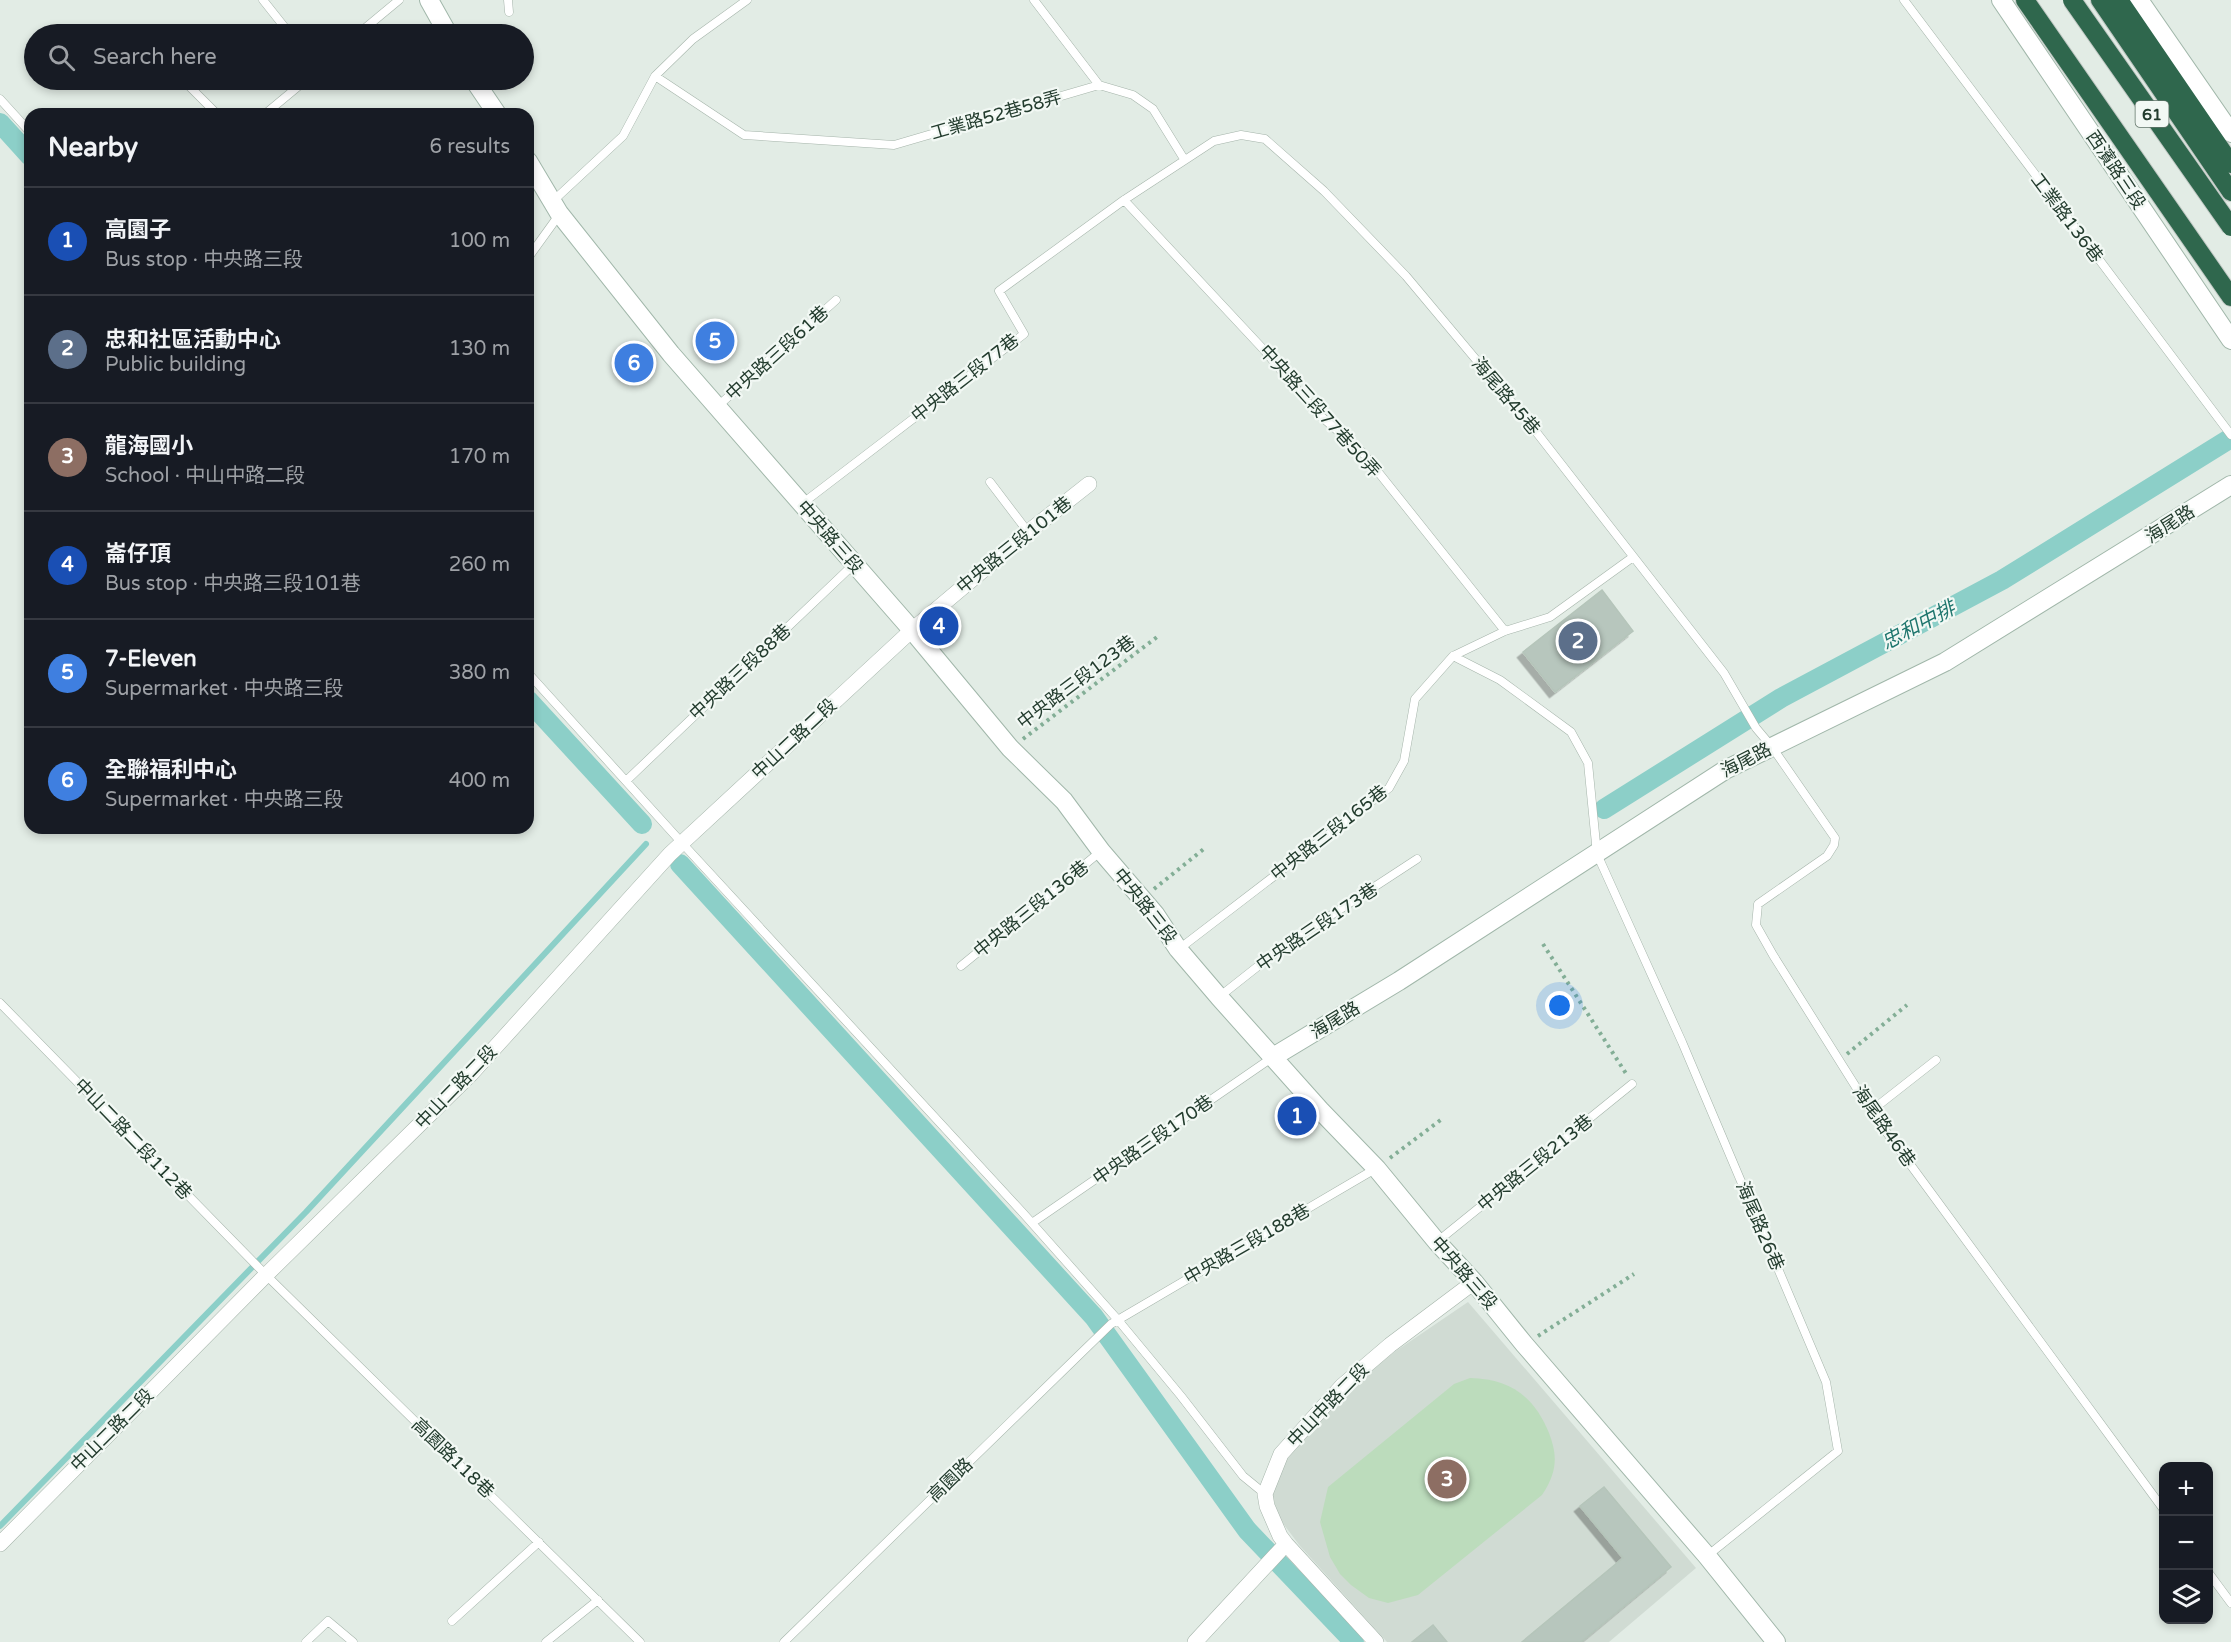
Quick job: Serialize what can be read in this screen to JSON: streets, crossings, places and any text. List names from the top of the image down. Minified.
{"streets":{"highway":["61"],"street":["西濱路三段","海尾路","中央路三段","中央路三段101巷","中山二路二段","中山中路二段"],"lane":["工業路52巷58弄","工業路136巷","中央路三段61巷","中央路三段77巷","海尾路45巷","中央路三段77巷50弄","中央路三段88巷","中央路三段165巷","中央路三段136巷","中央路三段173巷","海尾路46巷","中山二路二段112巷","中央路三段170巷","中央路三段213巷","海尾路26巷","中央路三段188巷","高園路118巷","高園路"],"path":["中央路三段123巷"]},"crossings":[["中央路三段61巷","中央路三段"],["中央路三段77巷","海尾路45巷"],["中央路三段77巷","中央路三段77巷50弄"],["中央路三段77巷","中央路三段"],["海尾路45巷","海尾路"],["海尾路45巷","海尾路46巷"],["海尾路","中央路三段"],["海尾路","海尾路46巷"],["海尾路","中央路三段170巷"],["海尾路","海尾路26巷"],["中央路三段","中央路三段101巷"],["中央路三段","中央路三段88巷"],["中央路三段","中央路三段123巷"],["中央路三段","中山二路二段"],["中央路三段","中央路三段165巷"],["中央路三段","中央路三段136巷"],["中央路三段","中央路三段173巷"],["中央路三段","中央路三段170巷"],["中央路三段","中央路三段213巷"],["中央路三段","海尾路26巷"],["中央路三段","中央路三段188巷"],["中央路三段","中山中路二段"],["中央路三段101巷","中山二路二段"],["中山二路二段","中山二路二段112巷"],["中山二路二段","高園路118巷"],["中山二路二段112巷","高園路118巷"],["中央路三段188巷","高園路"]],"water":["忠和中排"],"page":{"search":"Search here","heading":["Nearby","6 results"],"list":[{"mark":"1","name":"高園子","note":"Bus stop · 中央路三段","value":"100 m"},{"mark":"2","name":"忠和社區活動中心","note":"Public building","value":"130 m"},{"mark":"3","name":"龍海國小","note":"School · 中山中路二段","value":"170 m"},{"mark":"4","name":"崙仔頂","note":"Bus stop · 中央路三段101巷","value":"260 m"},{"mark":"5","name":"7-Eleven","note":"Supermarket · 中央路三段","value":"380 m"},{"mark":"6","name":"全聯福利中心","note":"Supermarket · 中央路三段","value":"400 m"}],"pins":["5","6","4","2","1","3"],"map_buttons":["+","−"]}}
